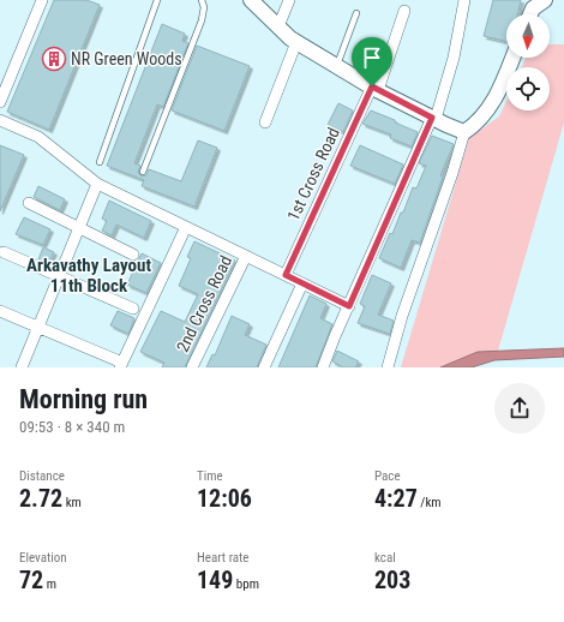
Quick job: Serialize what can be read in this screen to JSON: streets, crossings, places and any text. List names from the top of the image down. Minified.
{"streets":{"street":["1st Cross Road","2nd Cross Road"]},"districts":["Arkavathy Layout 11th Block"],"places":{"building":["NR Green Woods"]},"north":"bottom","page":{"heading":["Morning run","09:53 · 8 × 340 m"],"stats":[["Distance","2.72 km"],["Time","12:06"],["Pace","4:27 /km"],["Elevation","72 m"],["Heart rate","149 bpm"],["kcal","203"]]}}
